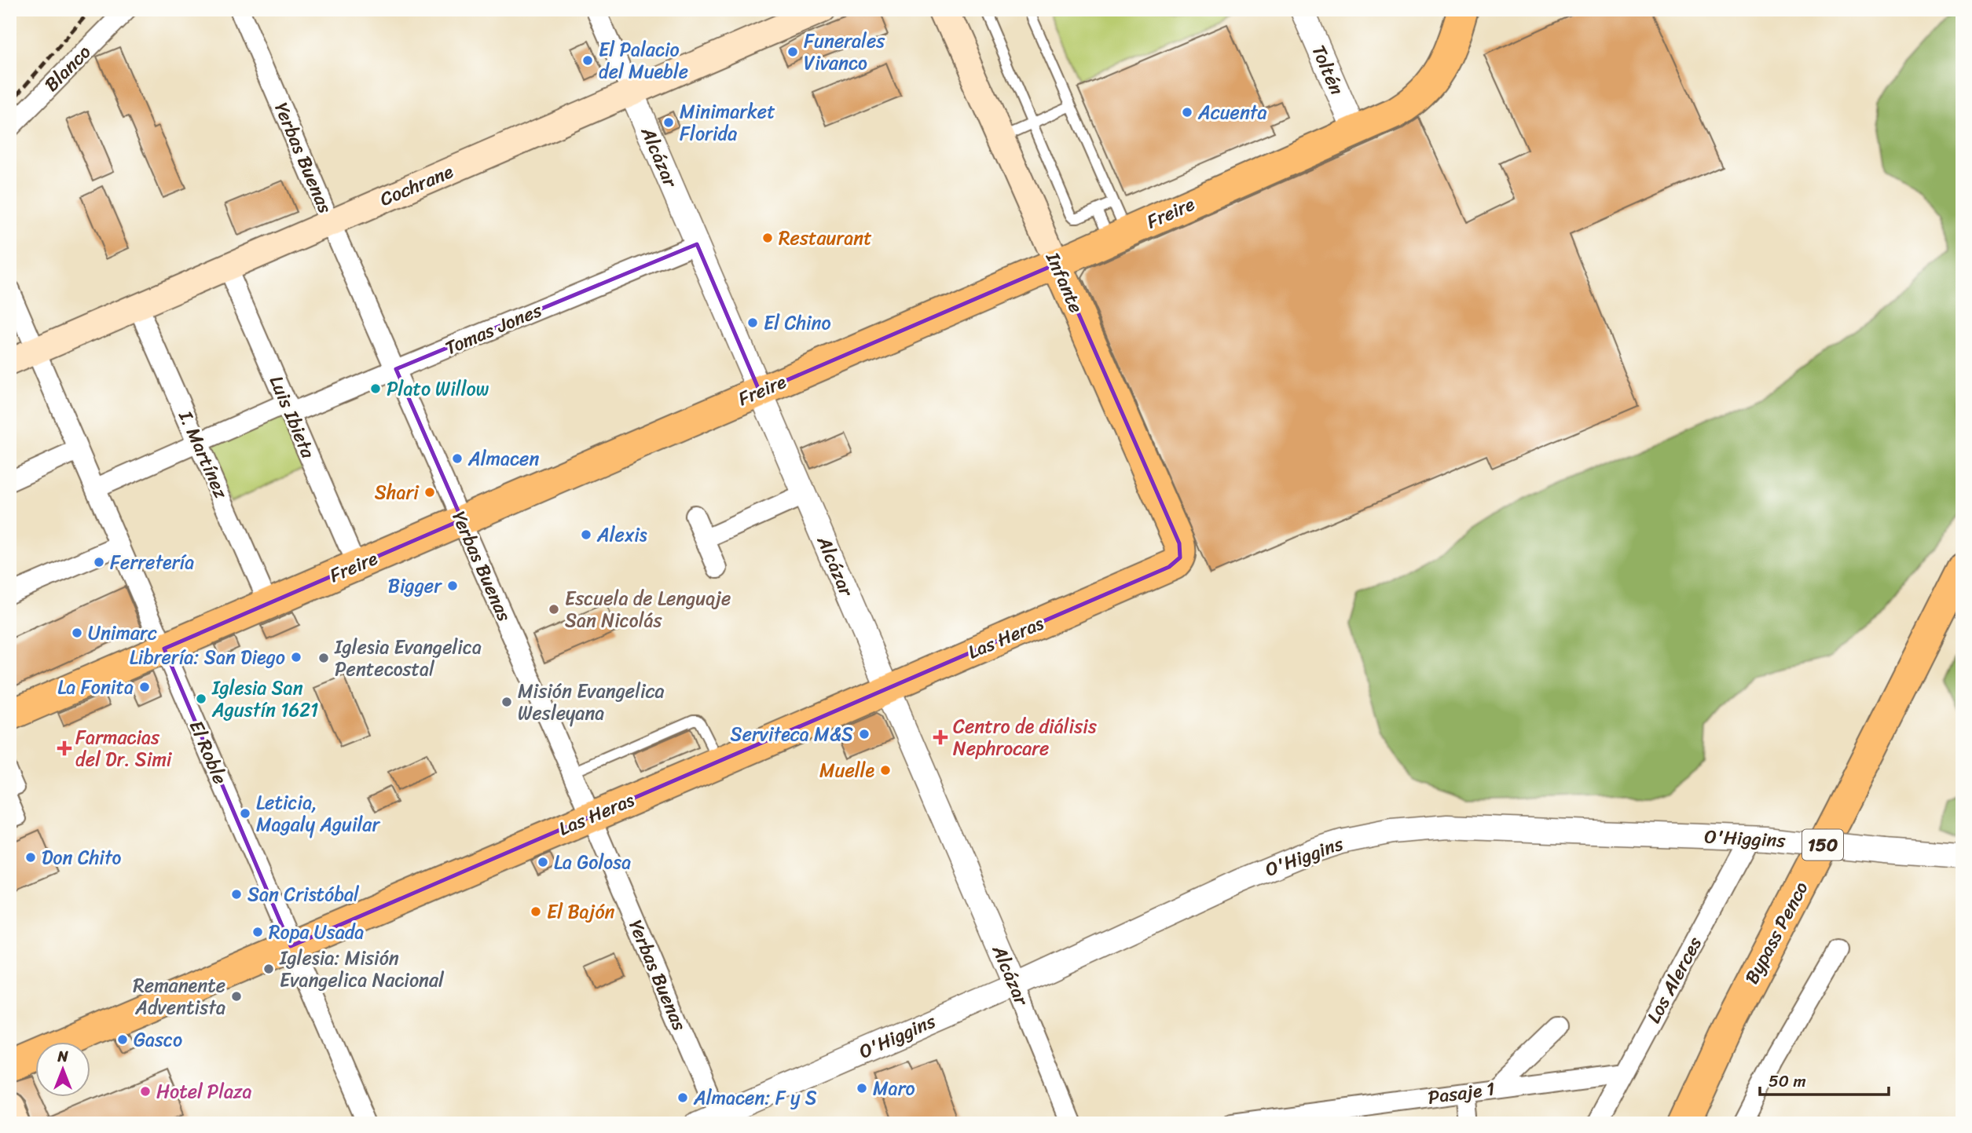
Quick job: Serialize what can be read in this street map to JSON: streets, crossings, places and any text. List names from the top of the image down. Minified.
{"streets":{"main road":["Cochrane","Freire","Infante","Las Heras","150","Bypass Penco"],"street":["Blanco","Toltén","Alcázar","Yerbas Buenas","Tomas Jones","Luis Ibieta","I. Martínez","El Roble","O'Higgins","Los Alerces","Pasaje 1"]},"crossings":[["Toltén","Freire"],["Alcázar","Cochrane"],["Alcázar","Freire"],["Alcázar","Tomas Jones"],["Alcázar","Las Heras"],["Alcázar","O'Higgins"],["Yerbas Buenas","Cochrane"],["Yerbas Buenas","Freire"],["Yerbas Buenas","Tomas Jones"],["Yerbas Buenas","Las Heras"],["Yerbas Buenas","O'Higgins"],["Cochrane","Luis Ibieta"],["Cochrane","I. Martínez"],["Cochrane","El Roble"],["Freire","Infante"],["Freire","Luis Ibieta"],["Freire","I. Martínez"],["Freire","El Roble"],["Infante","Las Heras"],["Tomas Jones","Luis Ibieta"],["Tomas Jones","I. Martínez"],["Tomas Jones","El Roble"],["Las Heras","El Roble"],["O'Higgins","Los Alerces"],["Los Alerces","Pasaje 1"]],"places":{"other":["Funerales Vivanco","El Palacio del Mueble","Acuenta","Minimarket Florida","Restaurant","El Chino","Plato Willow","Almacen","Shari","Alexis","Ferretería","Bigger","Escuela de Lenguaje San Nicolás","Unimarc","Librería: San Diego","Iglesia Evangelica Pentecostal","La Fonita","Iglesia San Agustín 1621","Misión Evangelica Wesleyana","Serviteca M&S","Muelle","Leticia, Magaly Aguilar","Don Chito","La Golosa","San Cristóbal","El Bajón","Ropa Usada","Iglesia: Misión Evangelica Nacional","Remanente Adventista","Gasco","Maro","Hotel Plaza","Almacen: F y S"],"health":["Centro de diálisis Nephrocare","Farmacias del Dr. Simi"]},"scale_bar":"50 m","north":"top"}
